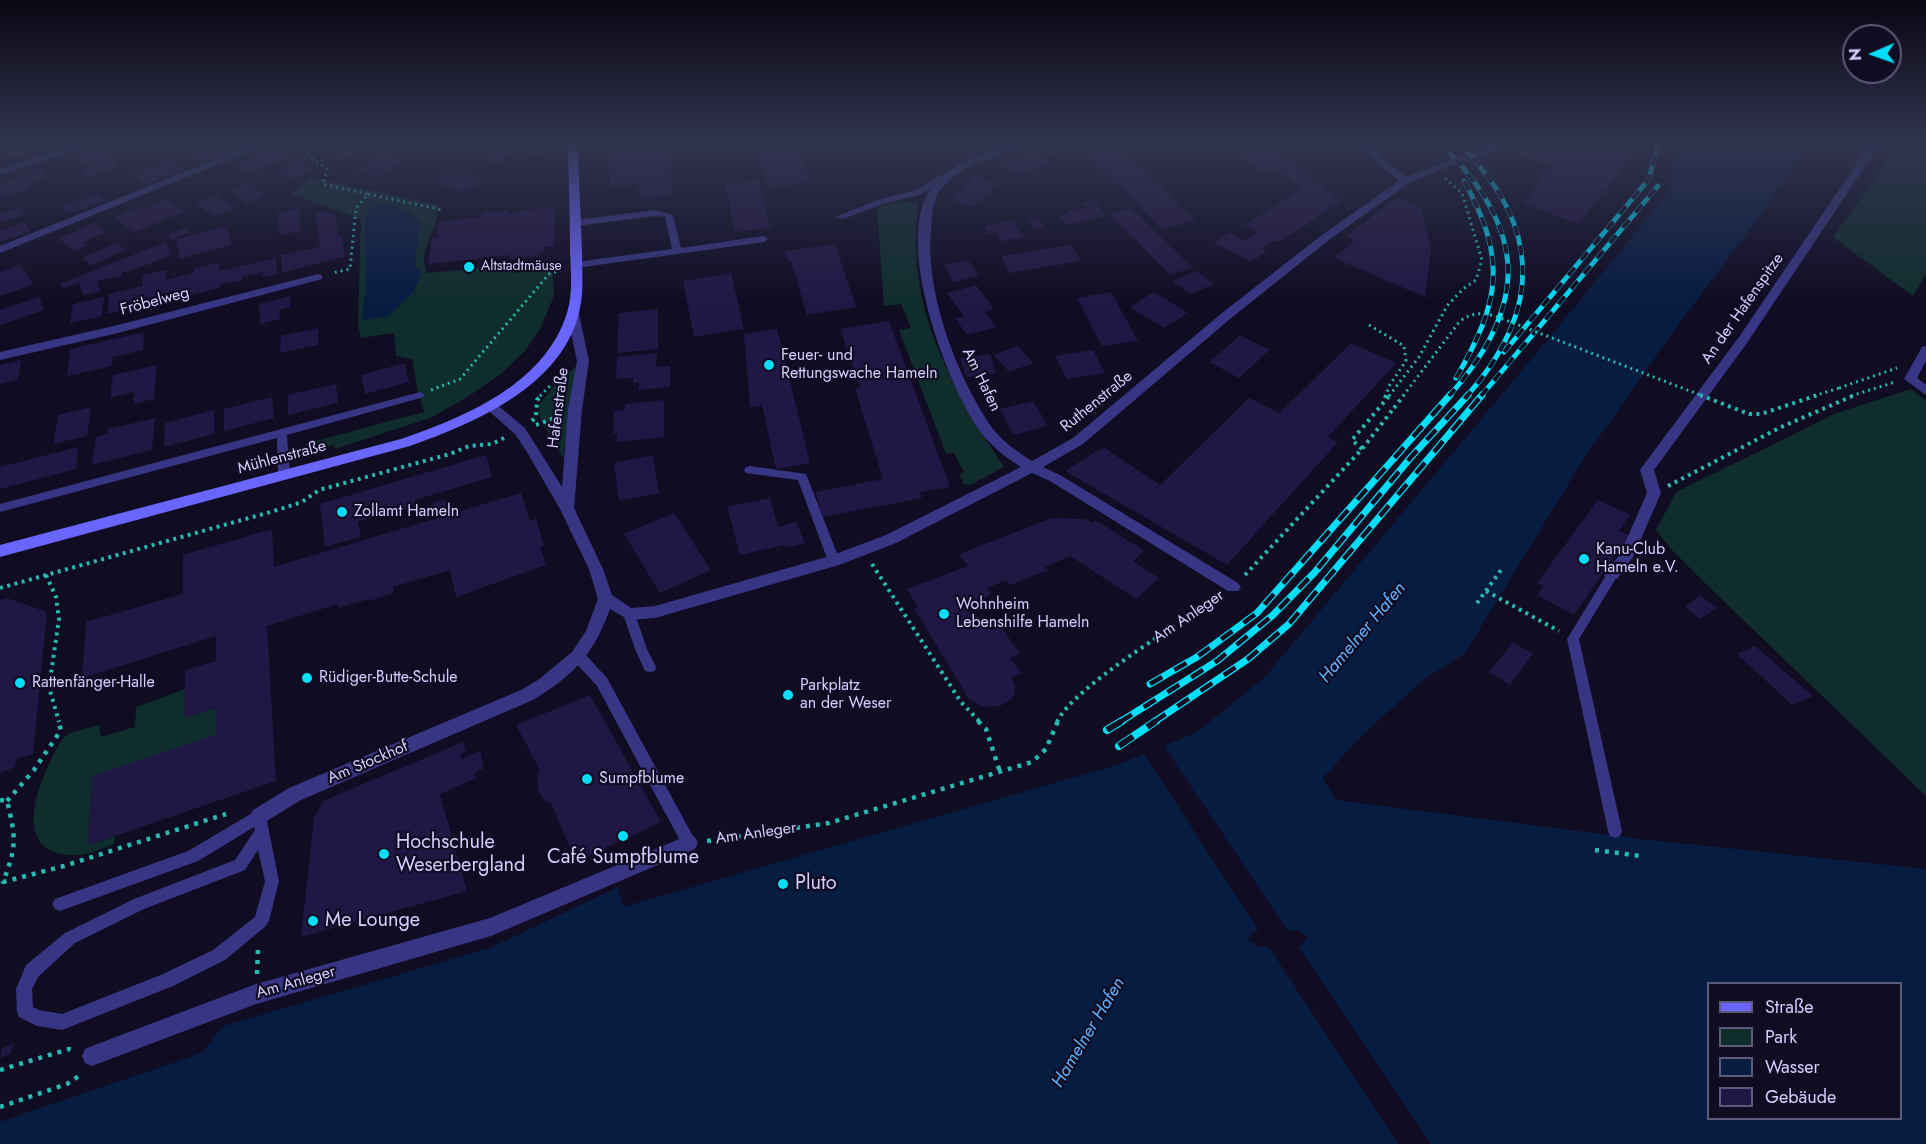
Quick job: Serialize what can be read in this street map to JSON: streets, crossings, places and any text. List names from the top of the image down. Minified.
{"streets":{"main road":["Hafenstraße","Mühlenstraße"],"street":["Fröbelweg","An der Hafenspitze","Am Hafen","Ruthenstraße","Am Anleger","Am Stockhof"]},"crossings":[["Am Hafen","Ruthenstraße"],["Am Hafen","Am Anleger"],["Hafenstraße","Mühlenstraße"],["Hafenstraße","Am Stockhof"]],"water":["Hamelner Hafen"],"places":["Altstadtmäuse","Feuer- und Rettungswache Hameln","Zollamt Hameln","Kanu-Club Hameln e.V.","Wohnheim Lebenshilfe Hameln","Rüdiger-Butte-Schule","Rattenfänger-Halle","Parkplatz an der Weser","Sumpfblume","Café Sumpfblume","Hochschule Weserbergland","Pluto","Me Lounge"],"legend":["Straße","Park","Wasser","Gebäude"],"north":"left"}
